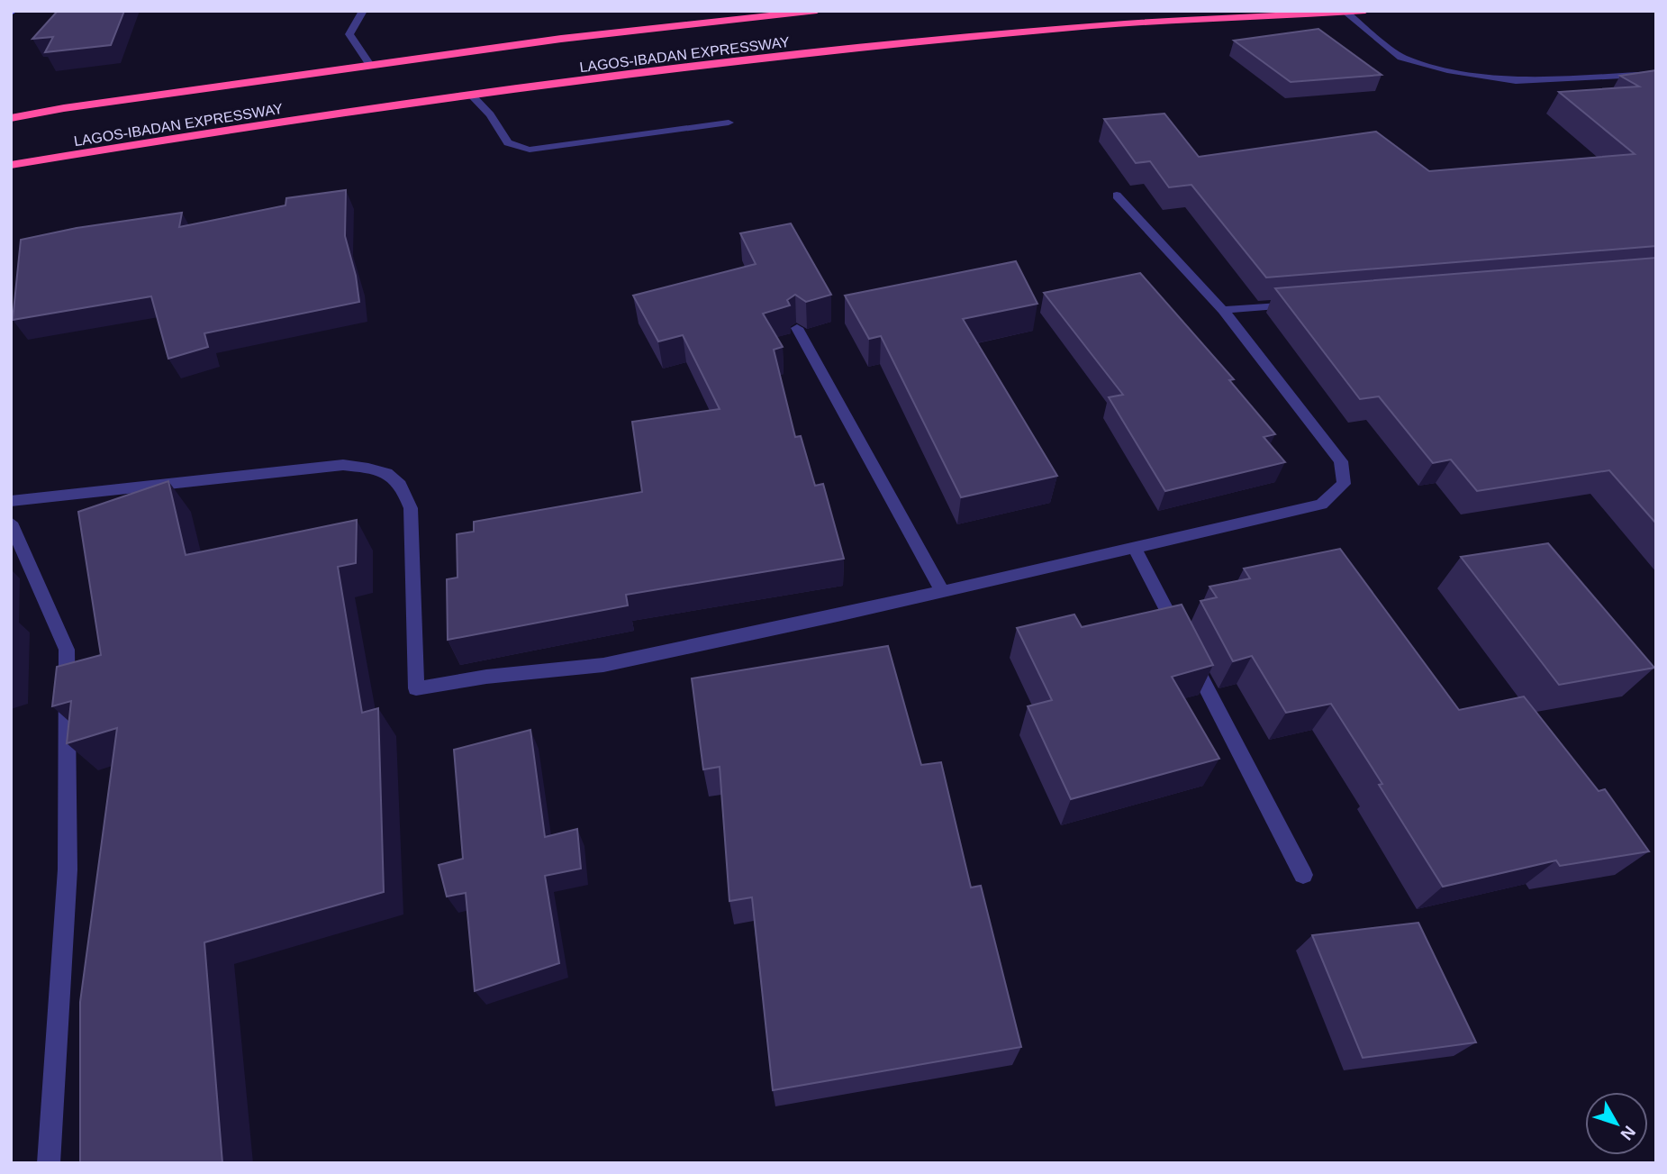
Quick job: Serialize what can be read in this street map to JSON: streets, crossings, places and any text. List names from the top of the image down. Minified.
{"streets":{"highway":["LAGOS-IBADAN EXPRESSWAY"]},"north":"bottom right"}
